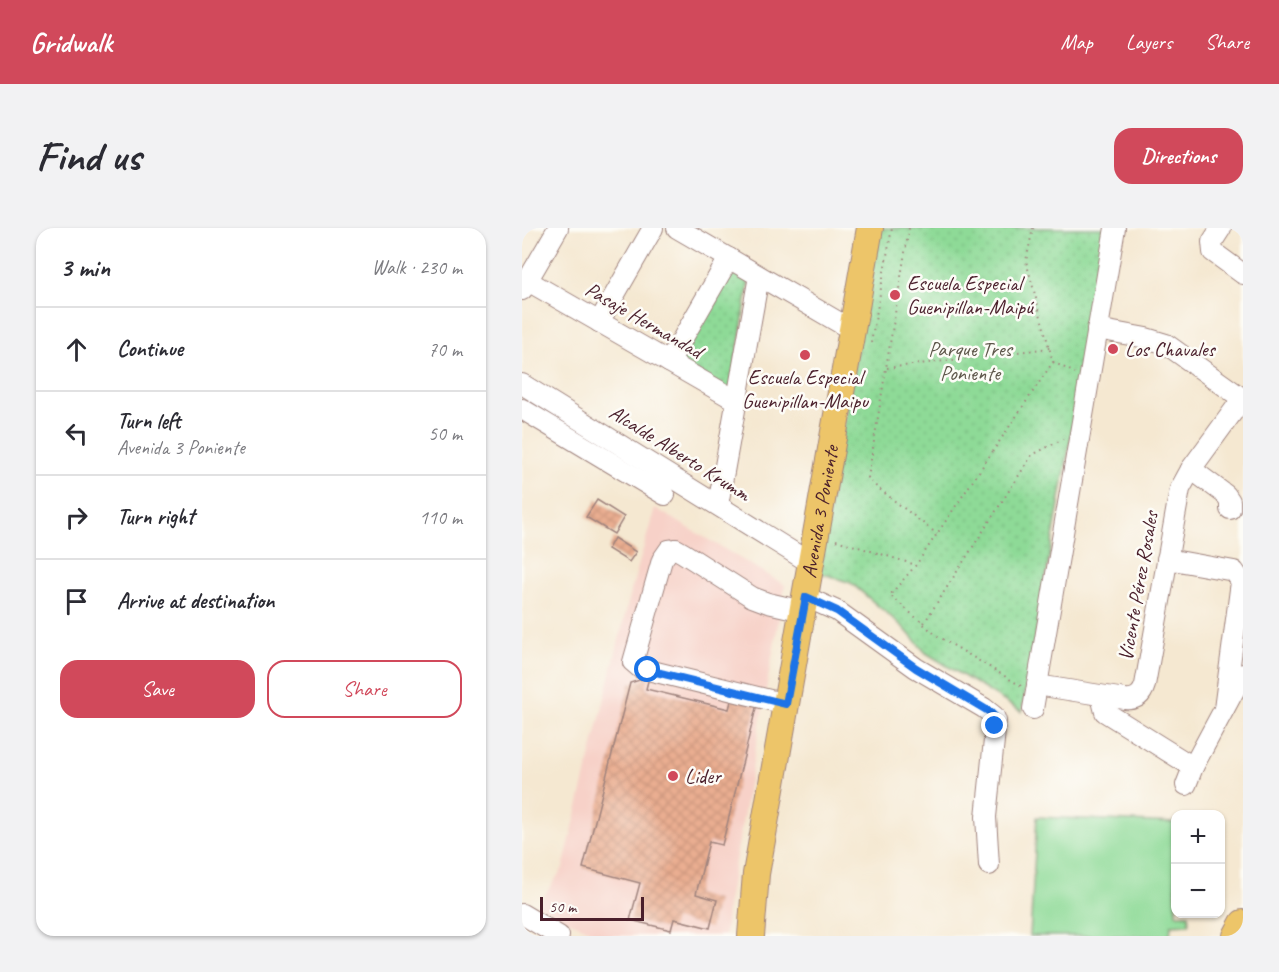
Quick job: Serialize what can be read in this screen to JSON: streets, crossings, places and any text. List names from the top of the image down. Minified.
{"streets":{"main road":["Avenida 3 Poniente"],"street":["Pasaje Hermandad","Alcalde Alberto Krumm","Vicente Pérez Rosales"]},"crossings":[["Alcalde Alberto Krumm","Avenida 3 Poniente"]],"parks":["Parque Tres Poniente"],"places":["Escuela Especial Guenipillan-Maipú","Los Chavales","Escuela Especial Guenipillan-Maipu","Lider"],"scale_bar":"50 m","page":{"header":"Gridwalk","nav":["Map","Layers","Share"],"buttons":["Directions",["Save","Share"]],"title":"Find us","heading":["3 min","Walk · 230 m"],"list":[["Continue","70 m"],["Turn left","Avenida 3 Poniente","50 m"],["Turn right","110 m"],"Arrive at destination"],"map_buttons":["+","−"],"scale":"50 m"}}
